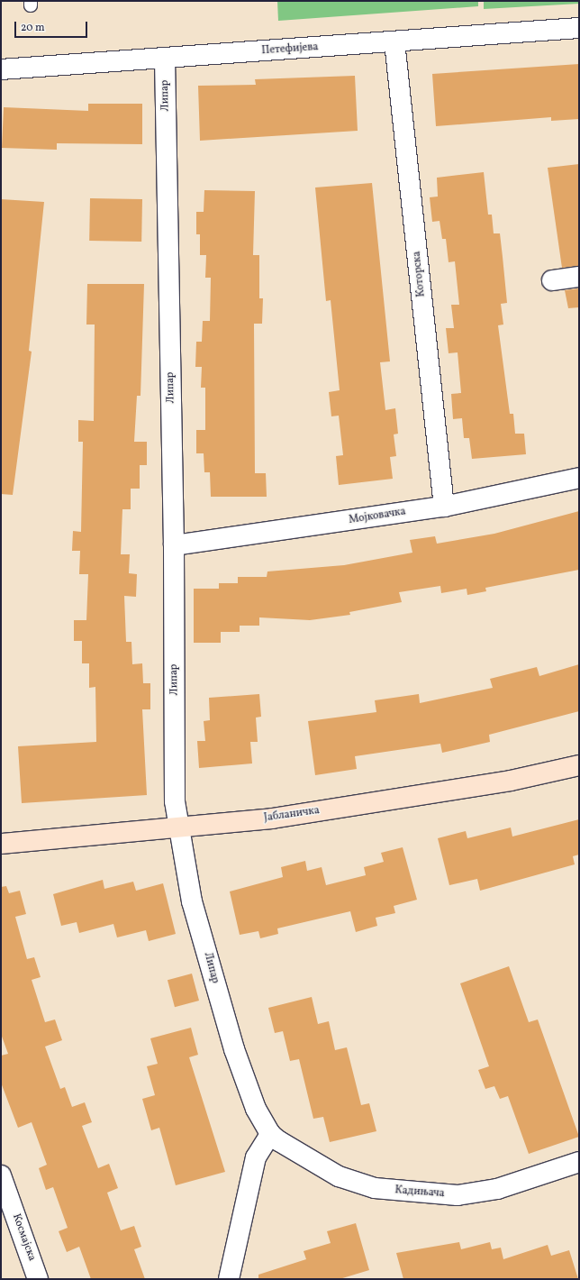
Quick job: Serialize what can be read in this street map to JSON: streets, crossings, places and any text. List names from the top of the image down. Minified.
{"streets":{"street":["Петефијева","Липар","Которска","Мојковачка","Јабланичка","Кадињача","Космајска"]},"crossings":[["Петефијева","Липар"],["Петефијева","Которска"],["Липар","Мојковачка"],["Липар","Јабланичка"],["Липар","Кадињача"],["Которска","Мојковачка"]],"scale_bar":"20 m"}
